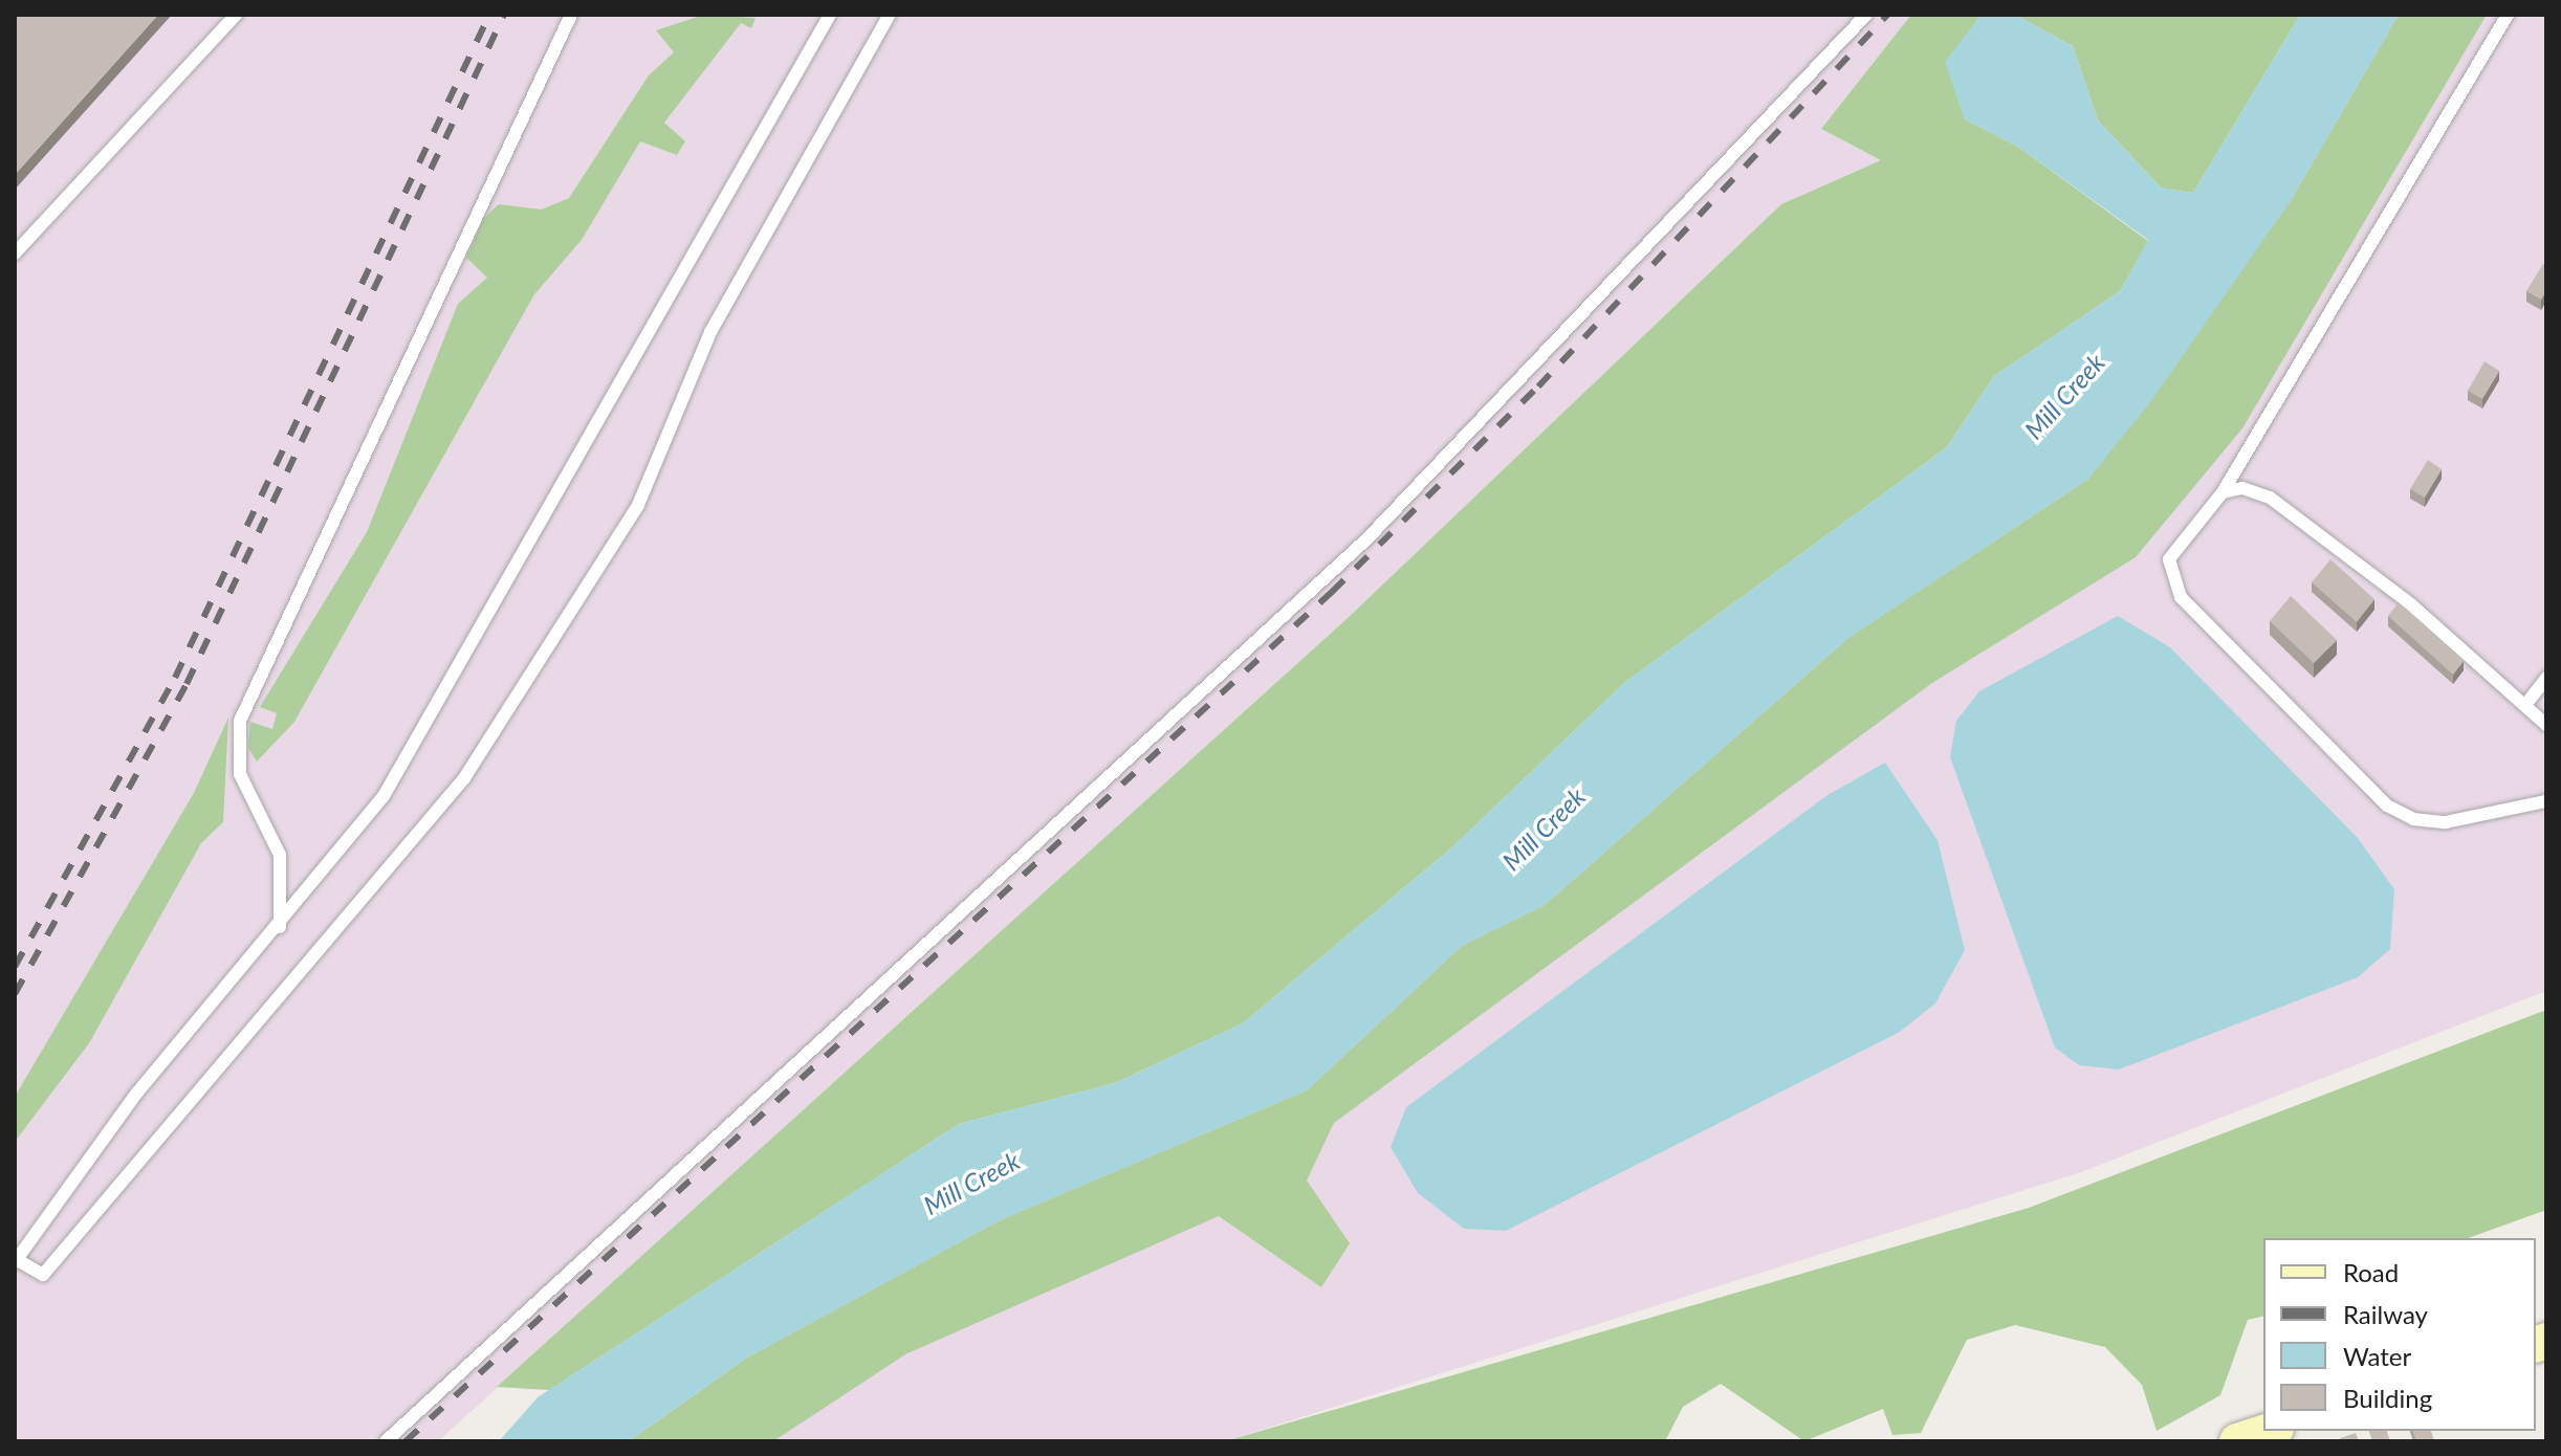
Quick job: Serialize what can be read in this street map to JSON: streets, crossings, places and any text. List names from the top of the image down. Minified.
{"water":["Mill Creek"],"legend":["Road","Railway","Water","Building"]}
